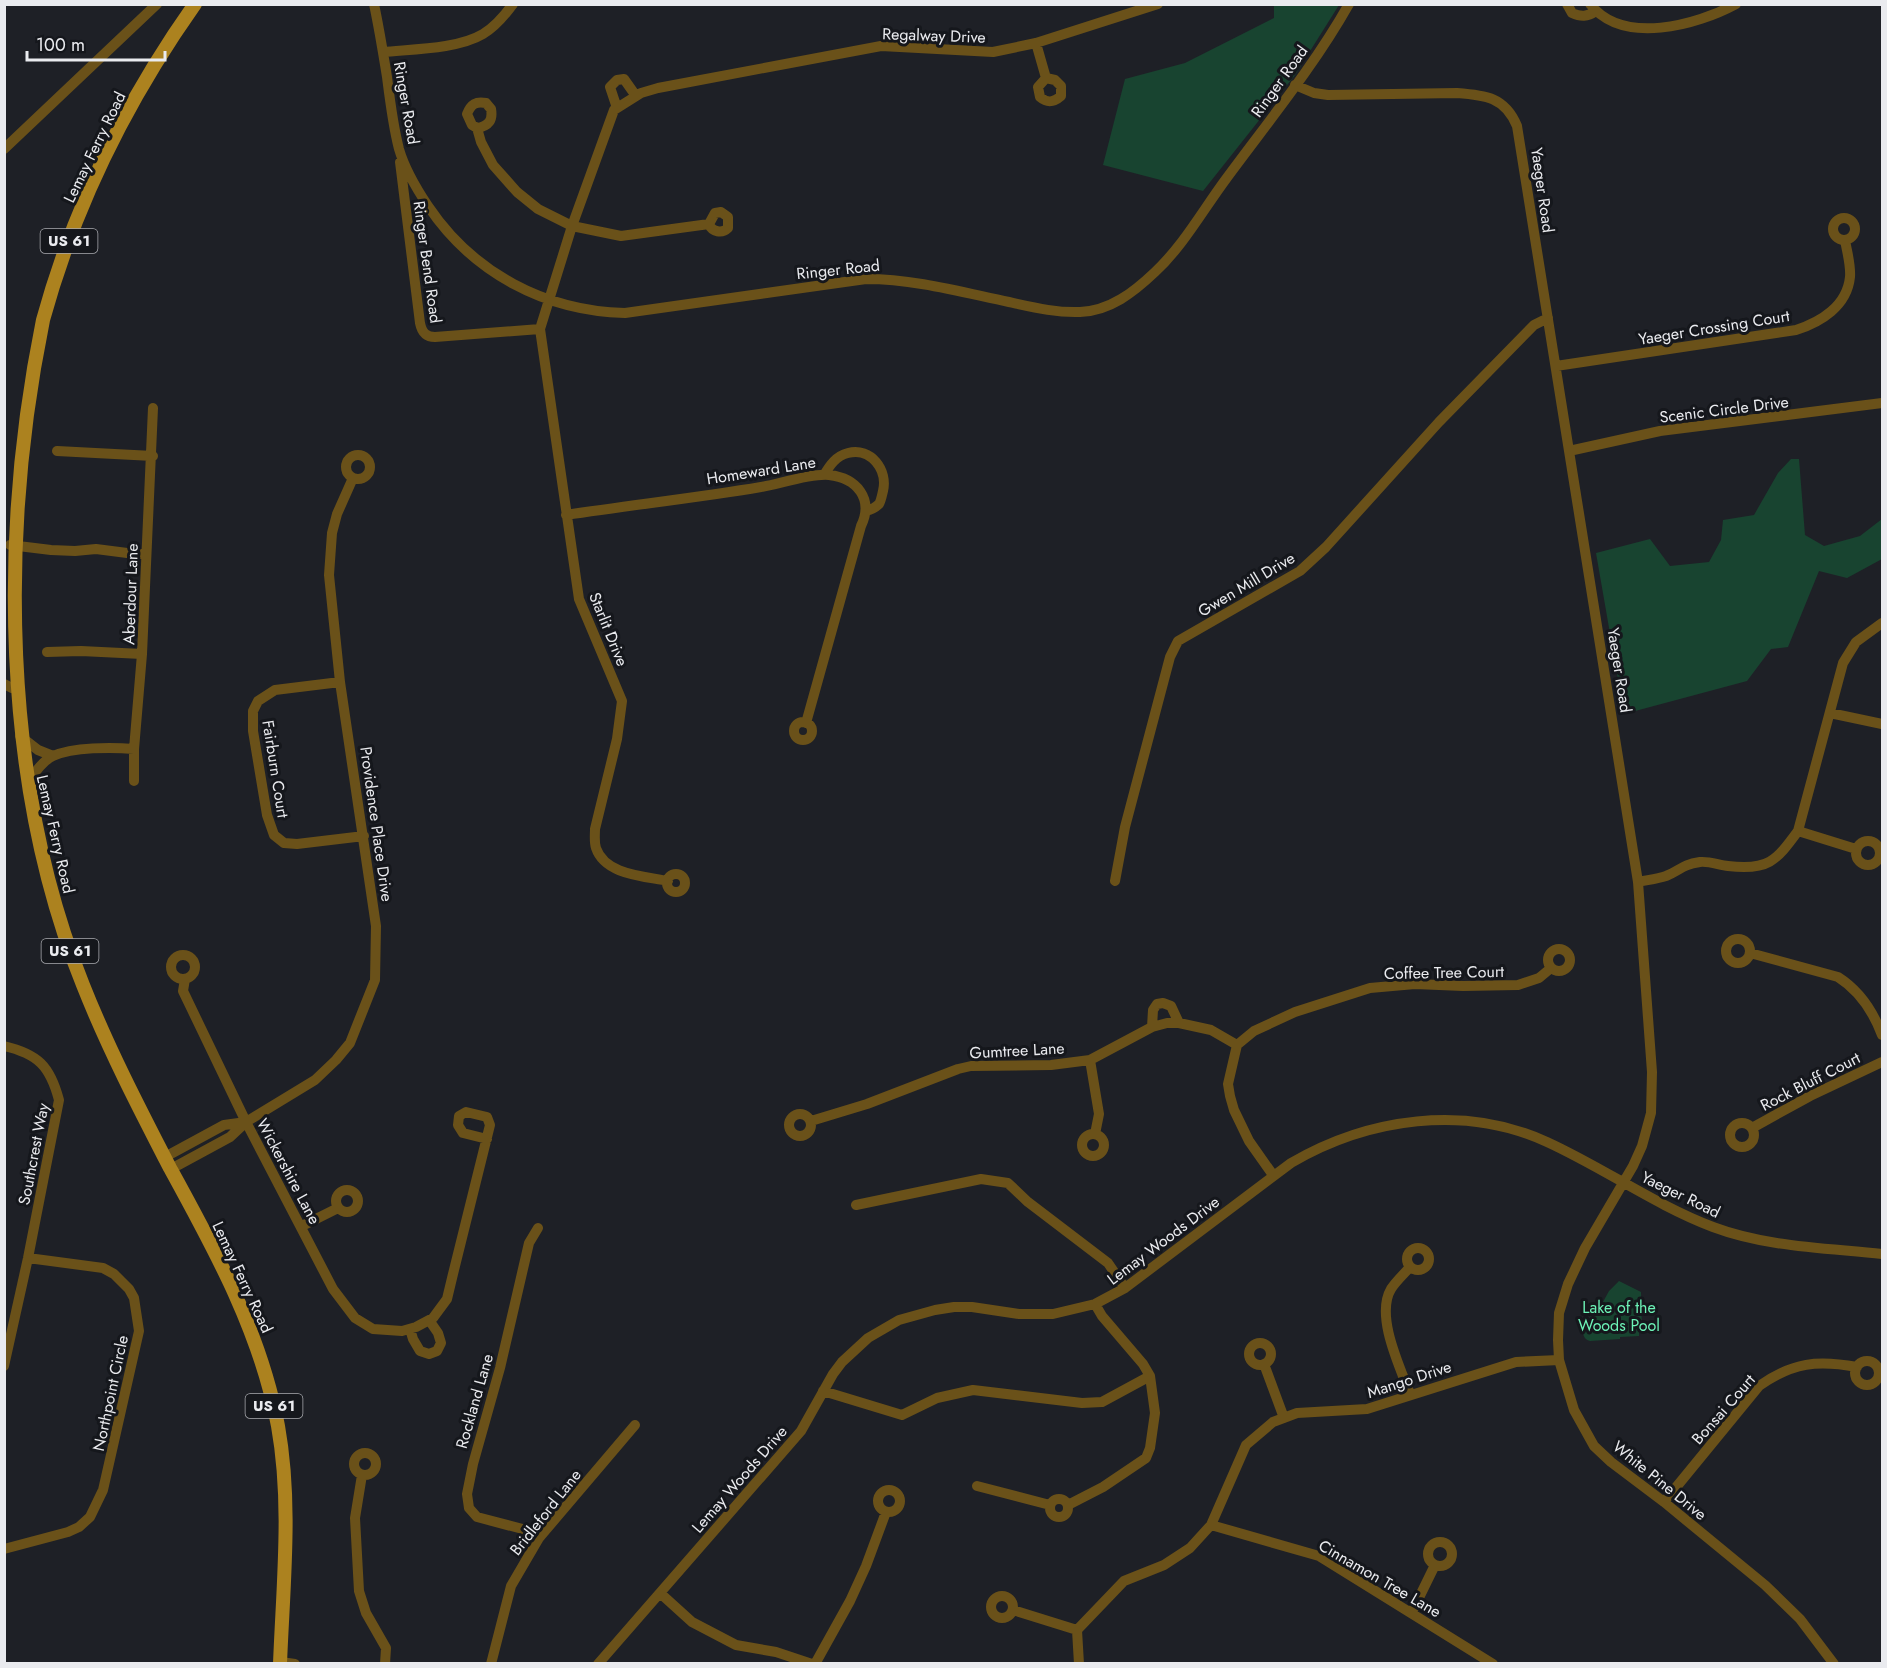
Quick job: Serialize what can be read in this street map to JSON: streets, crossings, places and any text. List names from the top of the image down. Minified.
{"streets":{"main road":["Lemay Ferry Road","US 61"],"street":["Regalway Drive","Ringer Road","Yaeger Road","Ringer Bend Road","Yaeger Crossing Court","Scenic Circle Drive","Homeward Lane","Gwen Mill Drive","Aberdour Lane","Starlit Drive","Fairburn Court","Providence Place Drive","Coffee Tree Court","Gumtree Lane","Rock Bluff Court","Southcrest Way","Wickershire Lane","Lemay Woods Drive","Mango Drive","Northpoint Circle","Rockland Lane","Bonsai Court","White Pine Drive","Bridleford Lane","Cinnamon Tree Lane"]},"crossings":[["Ringer Road","Yaeger Road"],["Ringer Road","Ringer Bend Road"],["Ringer Road","Starlit Drive"],["Lemay Ferry Road","Providence Place Drive"],["Yaeger Road","Yaeger Crossing Court"],["Yaeger Road","Scenic Circle Drive"],["Yaeger Road","Gwen Mill Drive"],["Yaeger Road","Lemay Woods Drive"],["Yaeger Road","White Pine Drive"],["Ringer Bend Road","Starlit Drive"],["Homeward Lane","Starlit Drive"],["Fairburn Court","Providence Place Drive"],["Providence Place Drive","Wickershire Lane"],["Coffee Tree Court","Gumtree Lane"],["Southcrest Way","Northpoint Circle"],["Lemay Woods Drive","White Pine Drive"],["Mango Drive","White Pine Drive"],["Mango Drive","Cinnamon Tree Lane"],["Rockland Lane","Bridleford Lane"],["Bonsai Court","White Pine Drive"]],"parks":["Lake of the Woods Pool"],"scale_bar":"100 m"}
